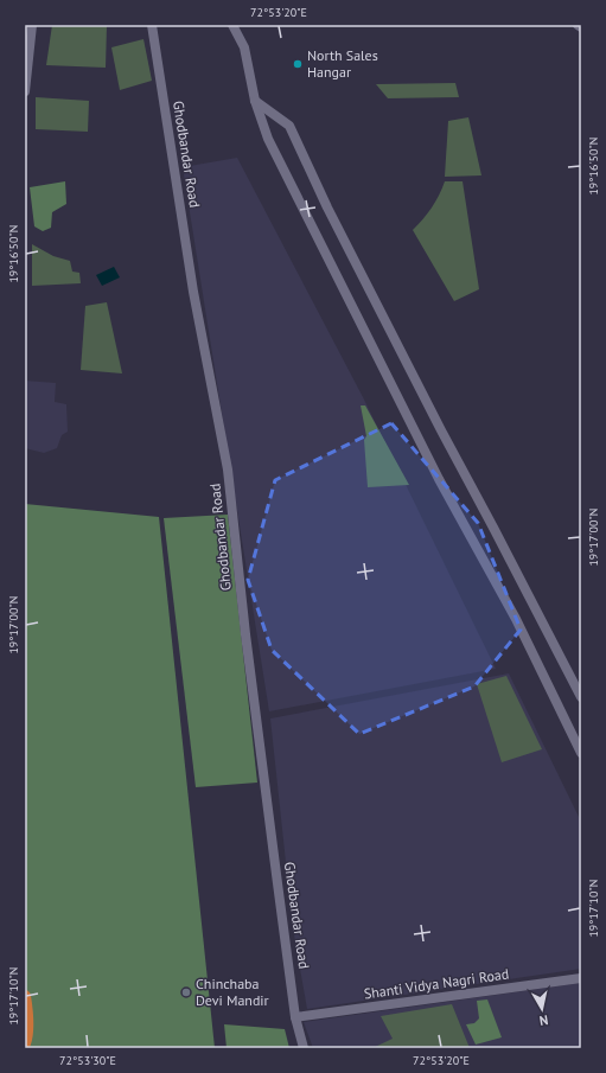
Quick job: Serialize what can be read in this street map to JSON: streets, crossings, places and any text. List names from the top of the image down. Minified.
{"streets":{"street":["Ghodbandar Road","Shanti Vidya Nagri Road"]},"crossings":[["Ghodbandar Road","Shanti Vidya Nagri Road"]],"places":["North Sales Hangar","Chinchaba Devi Mandir"],"north":"bottom","coordinates":["72°53'20\"E","19°16'50\"N","19°17'00\"N","19°17'10\"N","72°53'30\"E"]}
